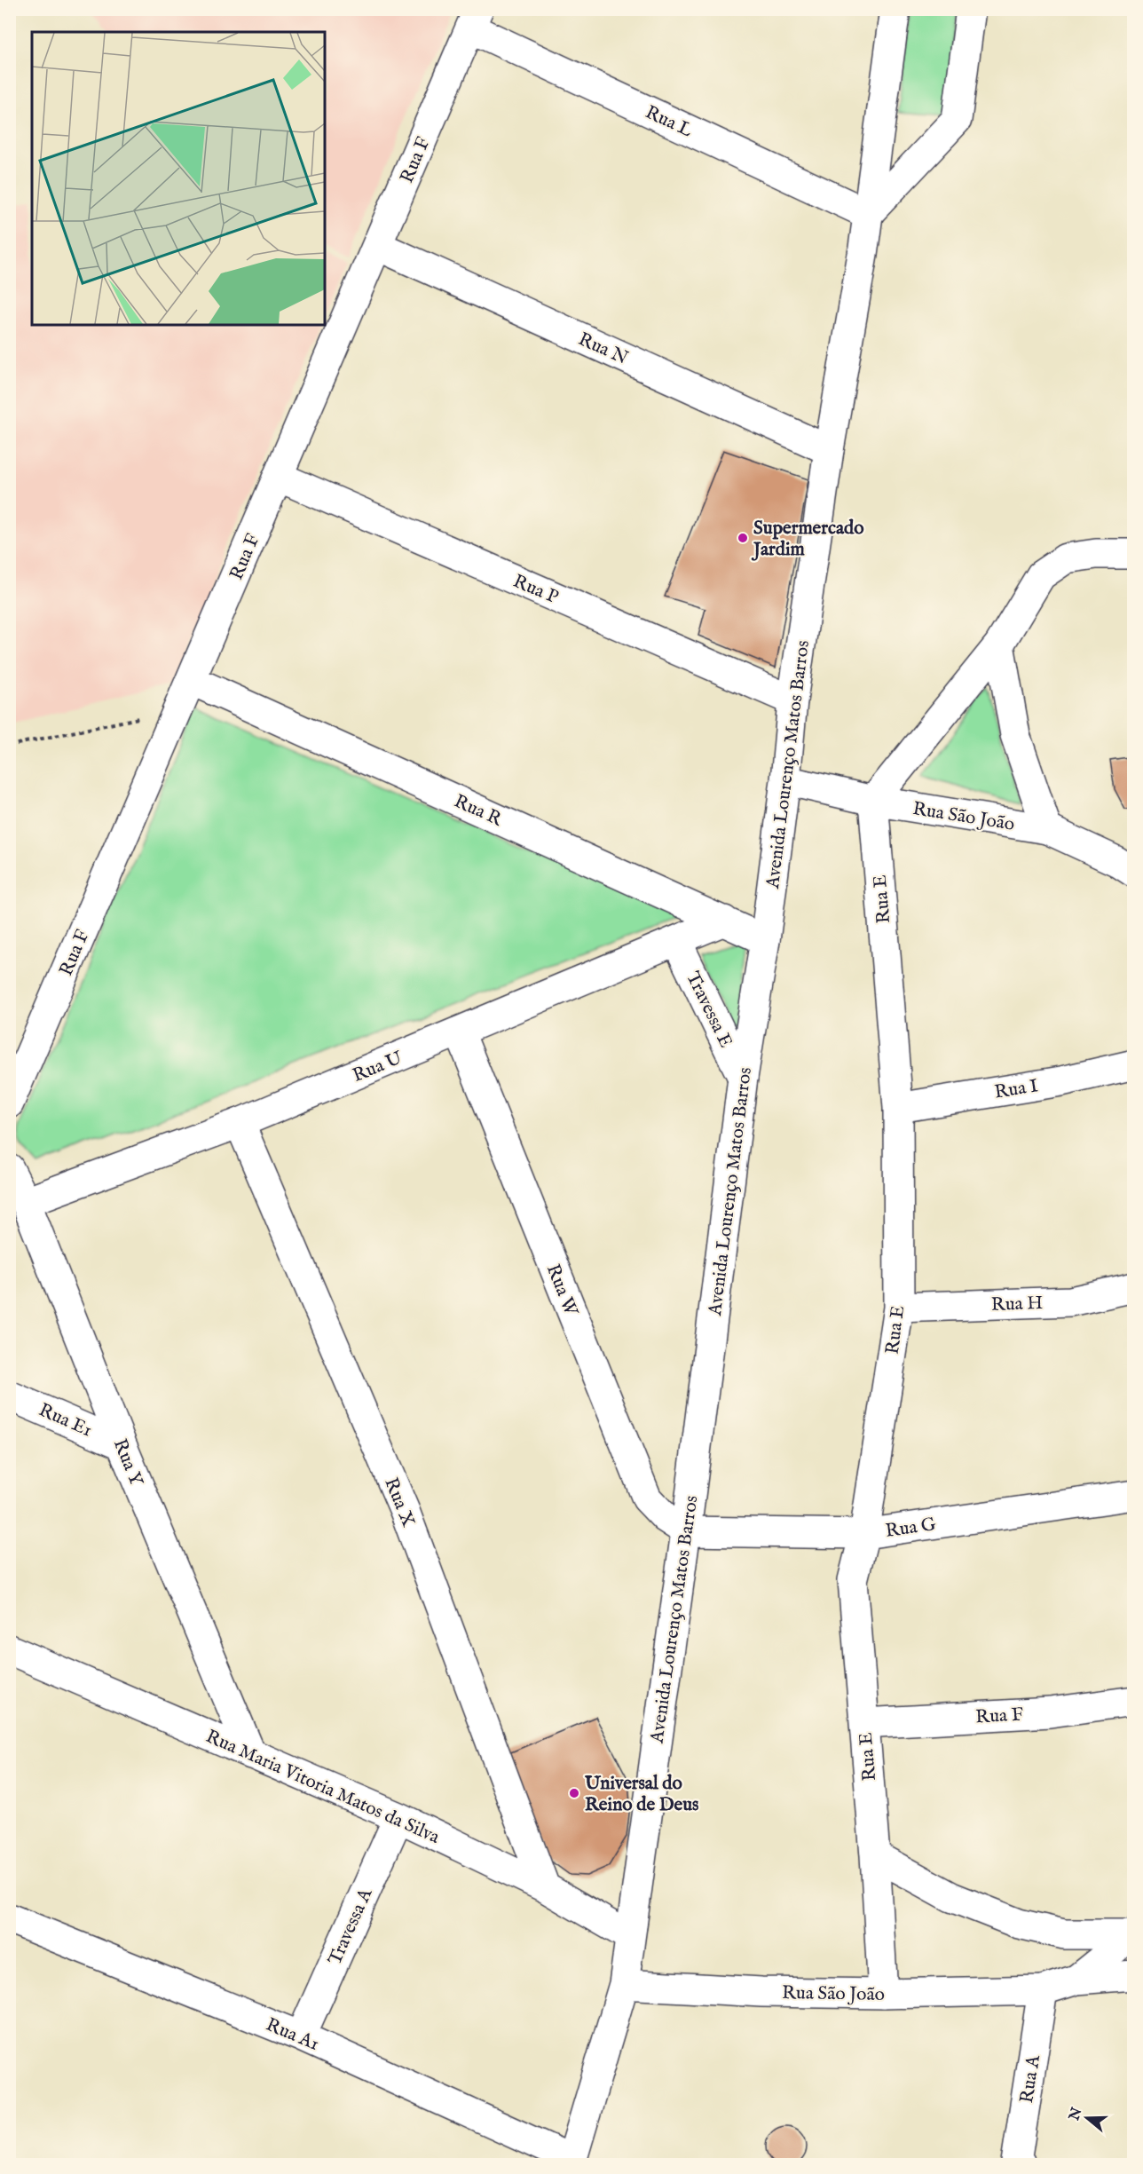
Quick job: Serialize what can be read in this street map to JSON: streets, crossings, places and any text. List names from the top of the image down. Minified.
{"streets":{"street":["Rua L","Rua F","Rua N","Rua P","Avenida Lourenço Matos Barros","Rua R","Rua São João","Rua E","Travessa E","Rua U","Rua I","Rua W","Rua H","Rua E1","Rua Y","Rua X","Rua G","Rua Maria Vitoria Matos da Silva","Travessa A","Rua A1","Rua A"]},"crossings":[["Rua L","Rua F"],["Rua L","Avenida Lourenço Matos Barros"],["Rua F","Rua N"],["Rua F","Rua P"],["Rua F","Rua R"],["Rua F","Rua E"],["Rua N","Avenida Lourenço Matos Barros"],["Rua P","Avenida Lourenço Matos Barros"],["Avenida Lourenço Matos Barros","Rua R"],["Avenida Lourenço Matos Barros","Rua São João"],["Avenida Lourenço Matos Barros","Travessa E"],["Avenida Lourenço Matos Barros","Rua W"],["Avenida Lourenço Matos Barros","Rua G"],["Avenida Lourenço Matos Barros","Rua Maria Vitoria Matos da Silva"],["Avenida Lourenço Matos Barros","Rua A1"],["Rua R","Rua U"],["Rua São João","Rua E"],["Rua São João","Rua A"],["Rua E","Rua I"],["Rua E","Rua H"],["Rua E","Rua G"],["Travessa E","Rua U"],["Rua U","Rua W"],["Rua U","Rua Y"],["Rua U","Rua X"],["Rua W","Rua G"],["Rua E1","Rua Y"],["Rua Y","Rua Maria Vitoria Matos da Silva"],["Rua X","Rua Maria Vitoria Matos da Silva"],["Rua Maria Vitoria Matos da Silva","Travessa A"],["Travessa A","Rua A1"]],"places":["Supermercado Jardim","Universal do Reino de Deus"],"north":"left"}
